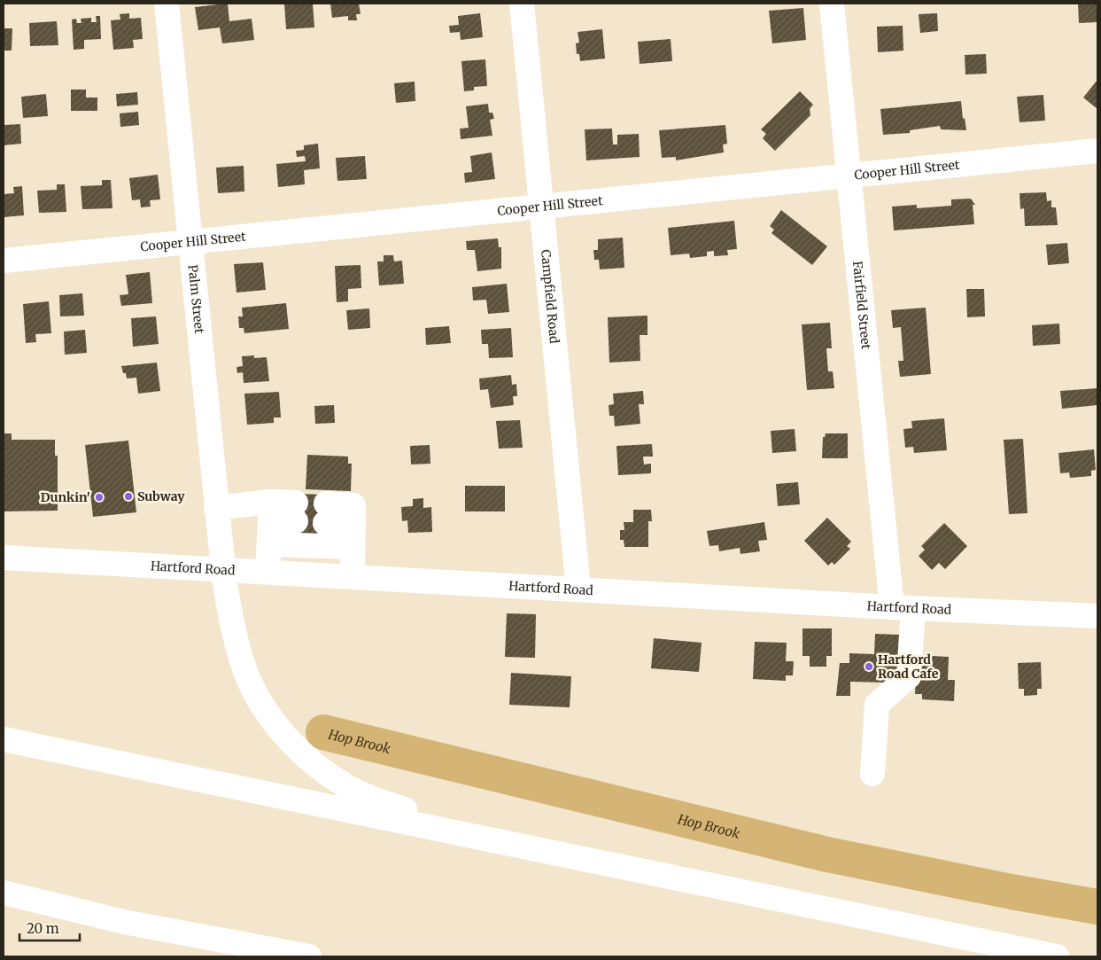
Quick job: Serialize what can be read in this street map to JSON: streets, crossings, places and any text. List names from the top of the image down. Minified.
{"streets":{"main road":["Cooper Hill Street","Campfield Road","Palm Street","Fairfield Street","Hartford Road"]},"crossings":[["Cooper Hill Street","Campfield Road"],["Cooper Hill Street","Palm Street"],["Cooper Hill Street","Fairfield Street"],["Campfield Road","Hartford Road"],["Palm Street","Hartford Road"],["Fairfield Street","Hartford Road"]],"water":["Hop Brook"],"places":["Subway","Dunkin'","Hartford Road Cafe"],"scale_bar":"20 m"}
